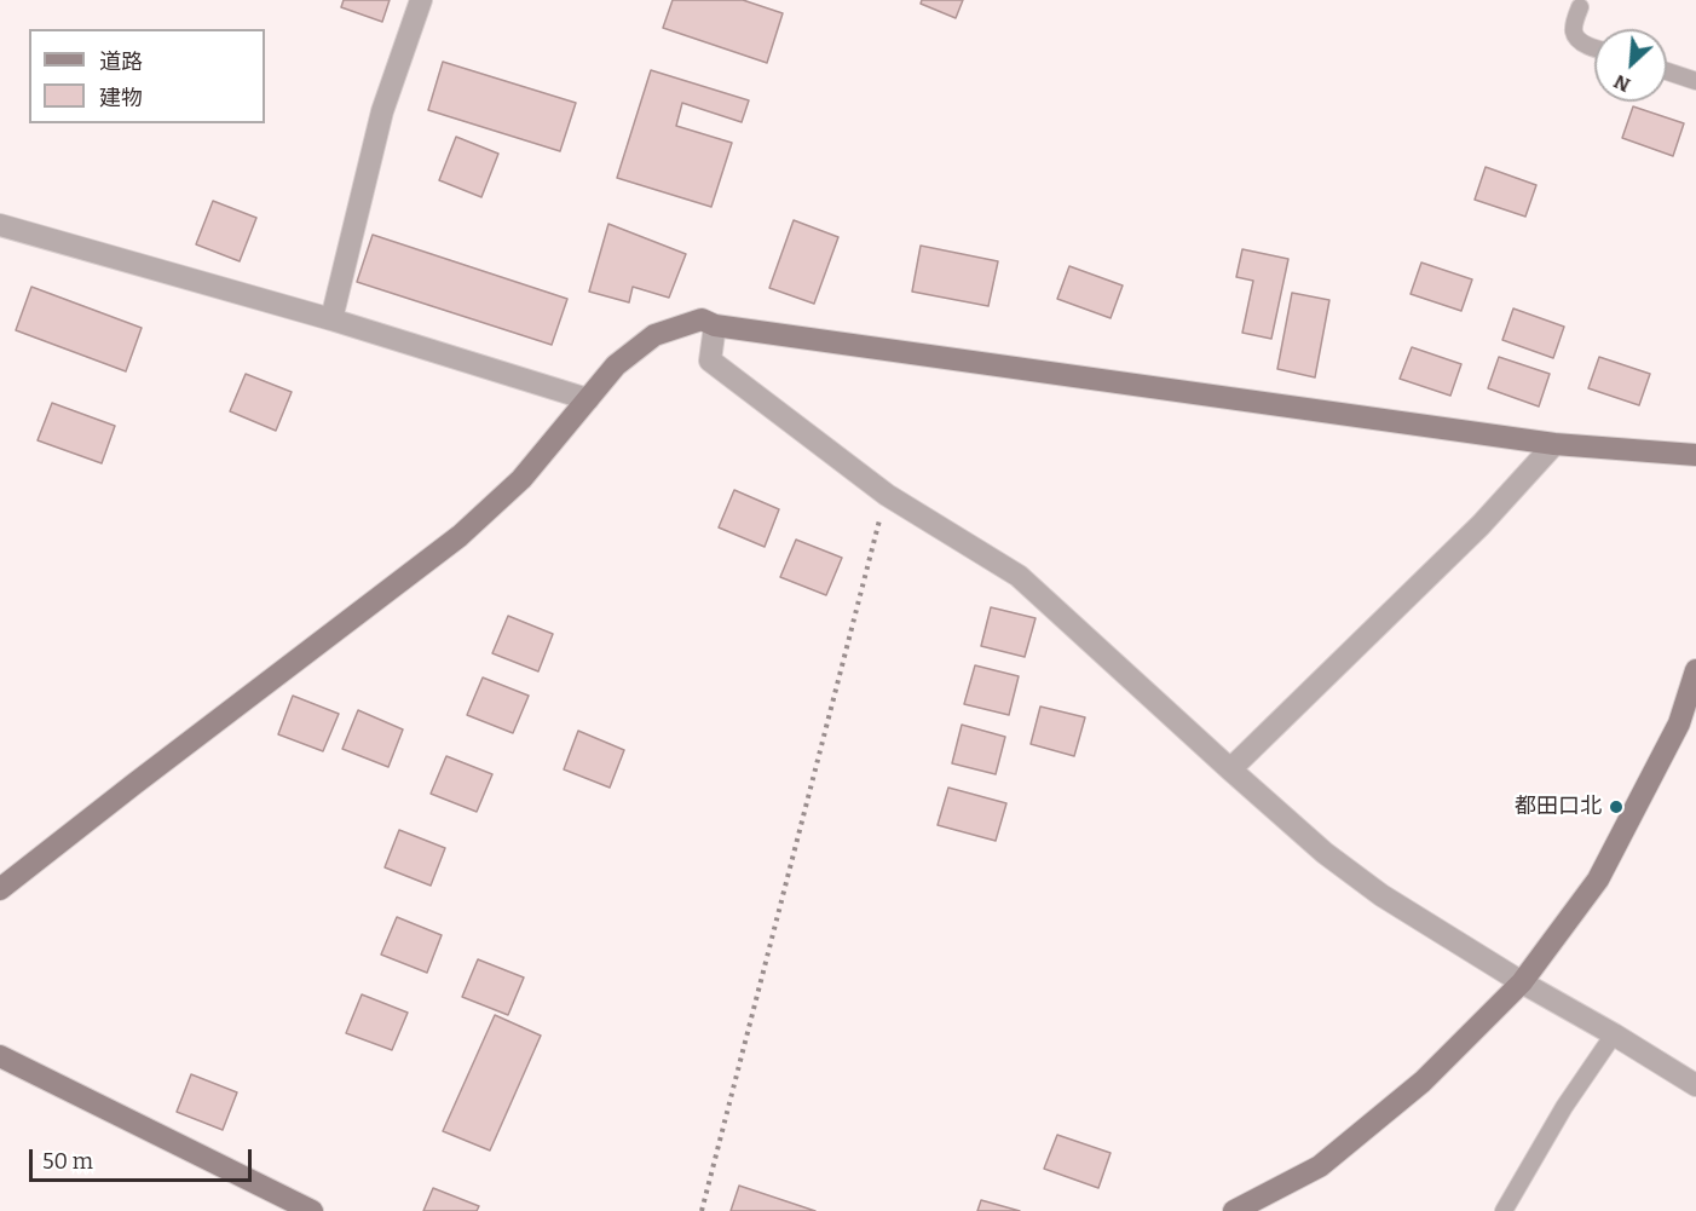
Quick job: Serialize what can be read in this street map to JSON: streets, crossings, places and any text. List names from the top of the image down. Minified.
{"places":["都田口北"],"legend":["道路","建物"],"scale_bar":"50 m","north":"bottom left"}
